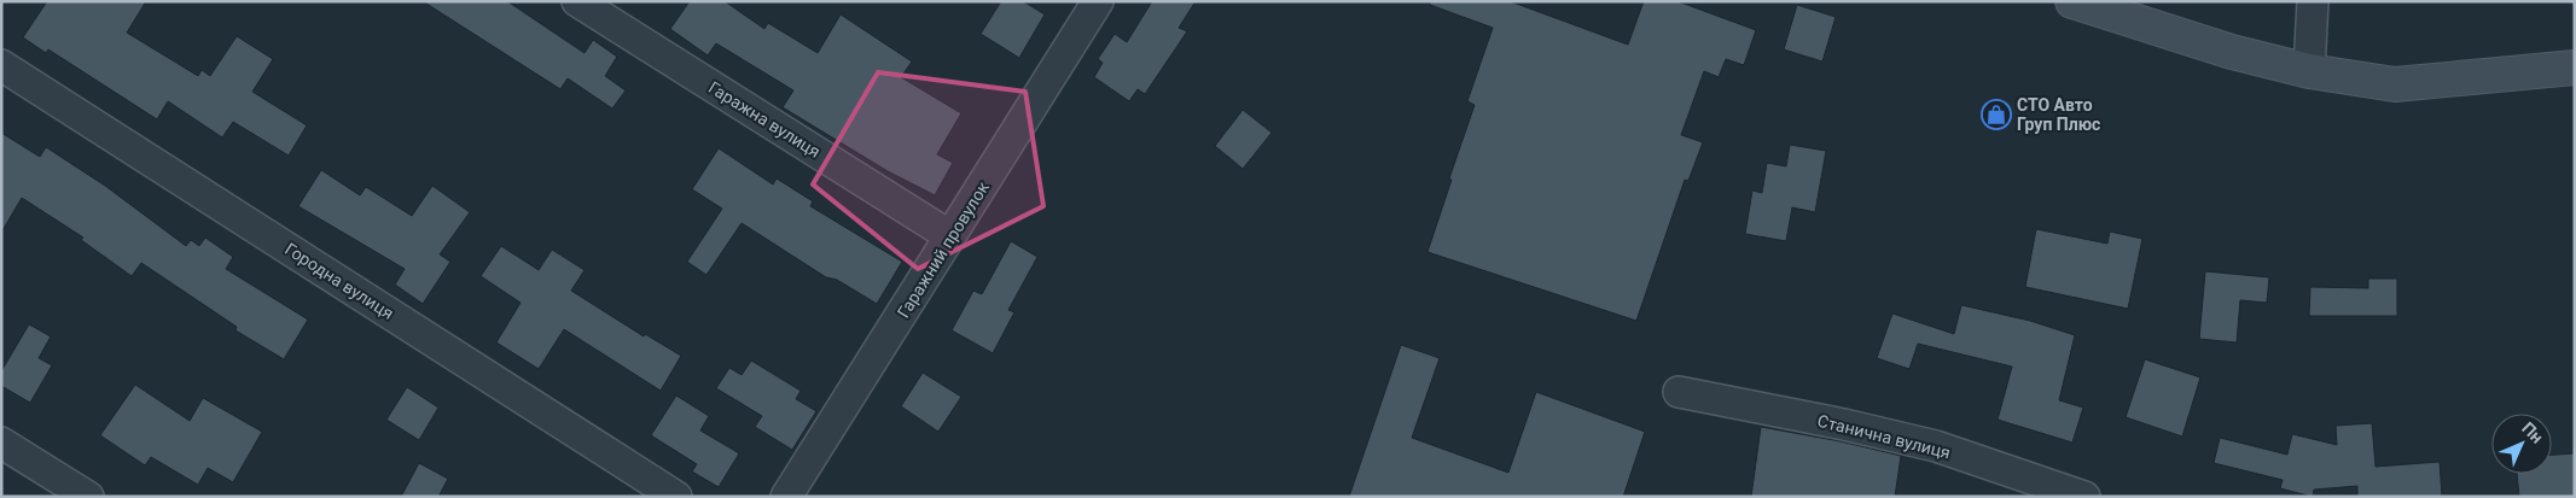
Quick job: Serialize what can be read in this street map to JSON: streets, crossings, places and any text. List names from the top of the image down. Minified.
{"streets":{"street":["Гаражна вулиця","Гаражний провулок","Городна вулиця","Станична вулиця"]},"crossings":[["Гаражна вулиця","Гаражний провулок"]],"places":{"shop":["СТО Авто Груп Плюс"]},"north":"top right"}
